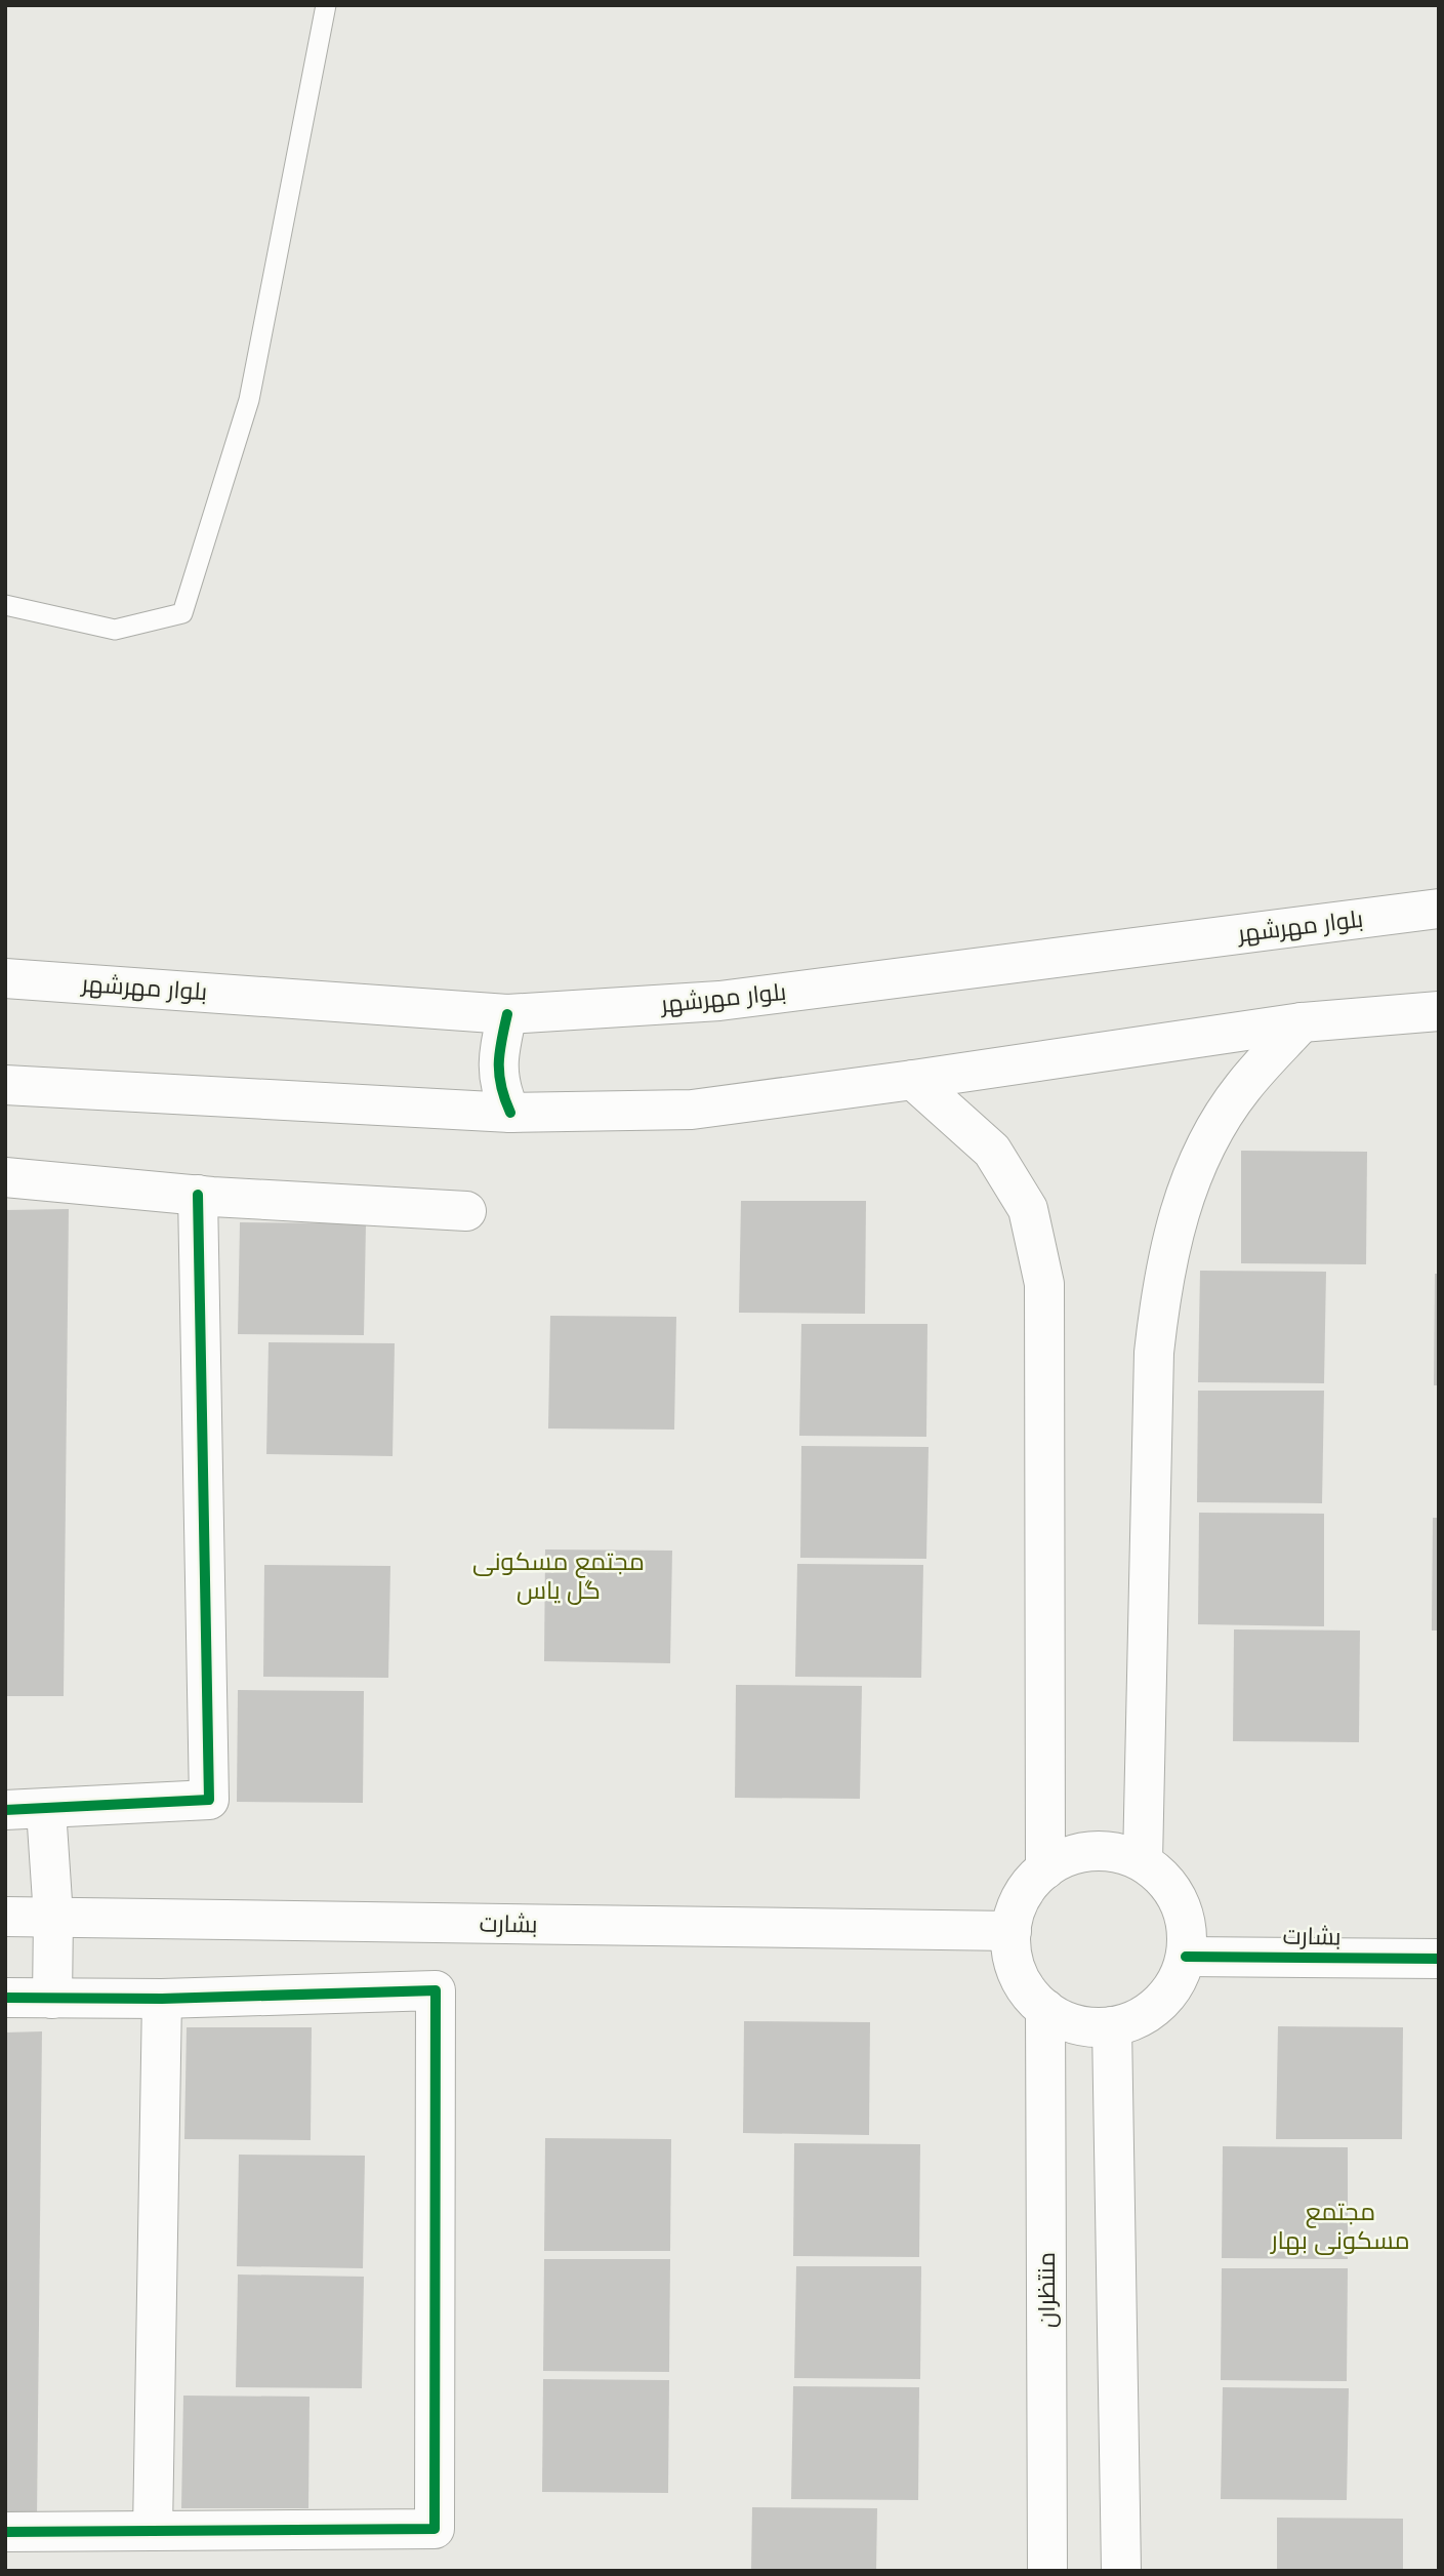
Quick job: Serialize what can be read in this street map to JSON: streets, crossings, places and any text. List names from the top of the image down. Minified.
{"streets":{"main road":["بلوار مهرشهر","بشارت","منتظران"]},"crossings":[["بشارت","منتظران"]],"districts":["مجتمع مسکونی گل یاس","مجتمع مسکونی بهار"]}
